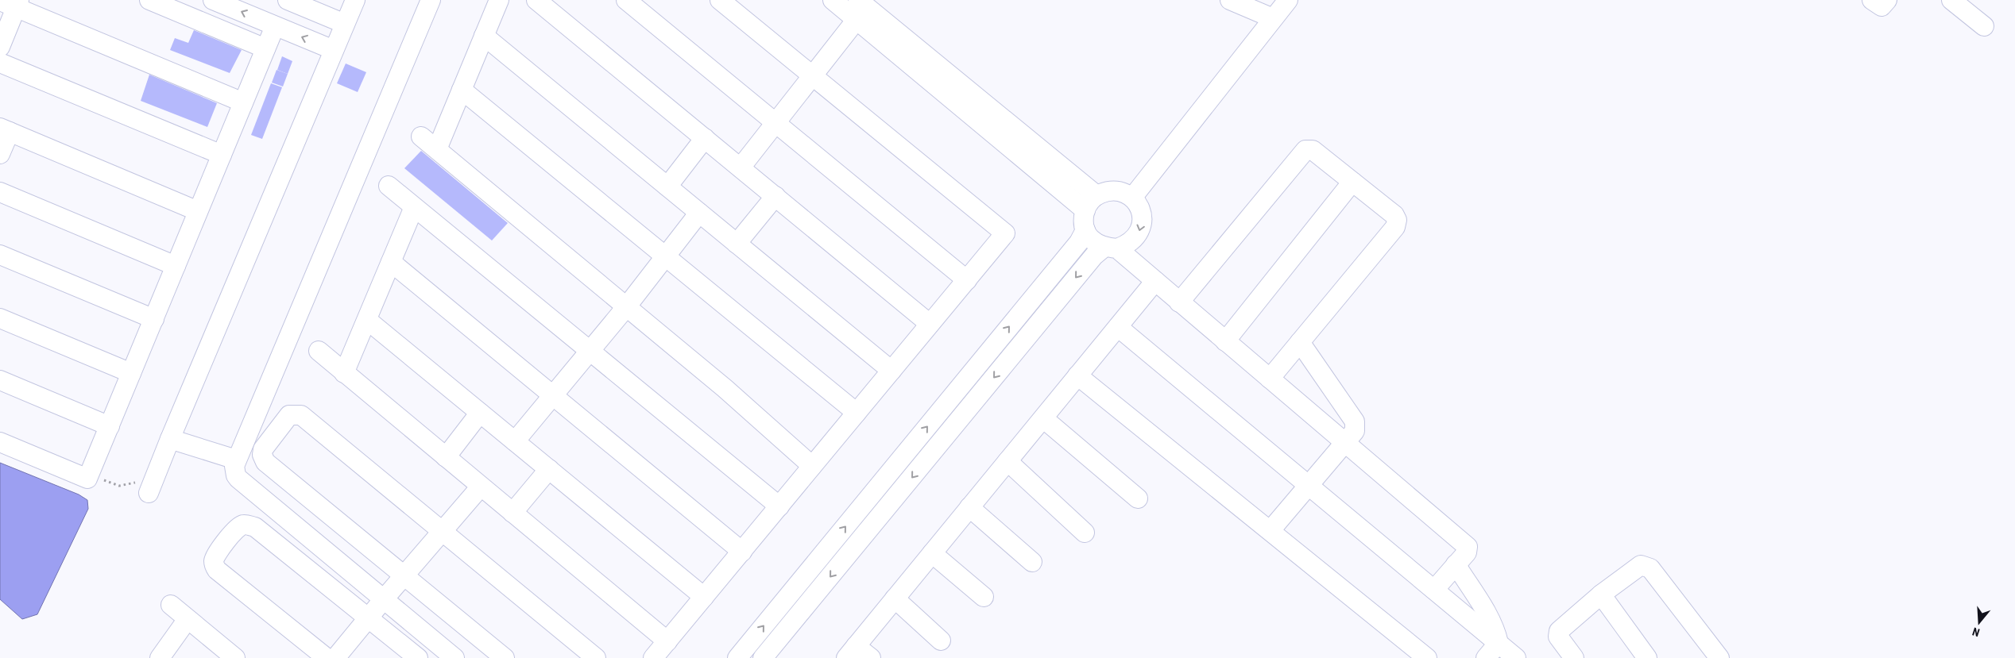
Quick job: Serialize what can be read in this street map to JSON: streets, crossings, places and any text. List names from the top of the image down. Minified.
{"north":"bottom"}
